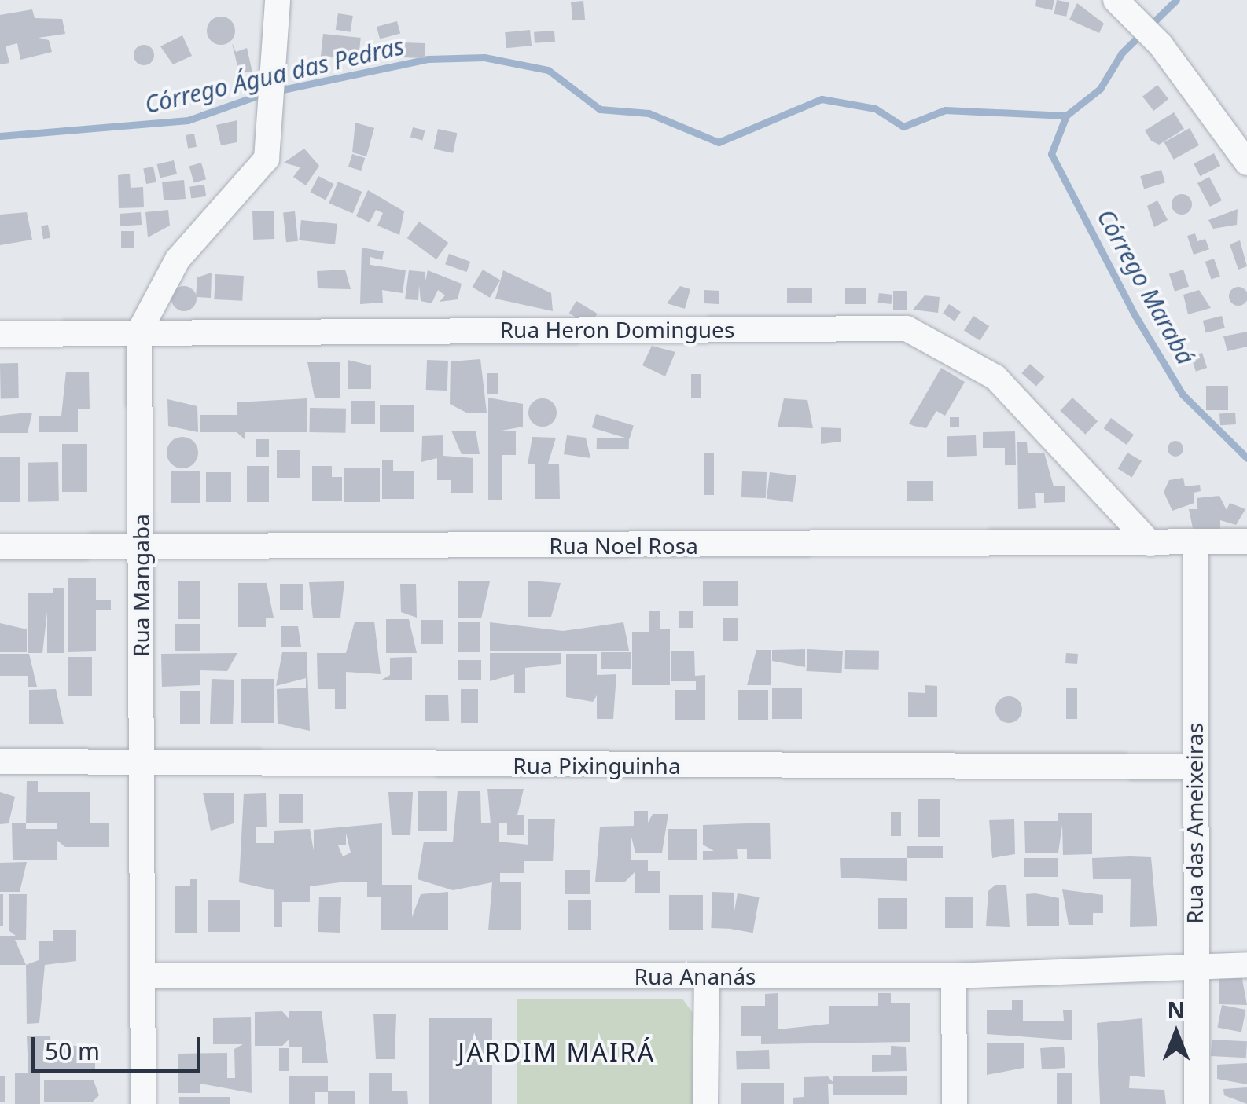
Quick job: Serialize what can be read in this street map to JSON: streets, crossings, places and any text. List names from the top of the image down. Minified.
{"streets":{"street":["Rua Heron Domingues","Rua Noel Rosa","Rua Mangaba","Rua Pixinguinha","Rua das Ameixeiras","Rua Ananás"]},"crossings":[["Rua Heron Domingues","Rua Noel Rosa"],["Rua Heron Domingues","Rua Mangaba"],["Rua Noel Rosa","Rua Mangaba"],["Rua Noel Rosa","Rua das Ameixeiras"],["Rua Mangaba","Rua Pixinguinha"],["Rua Mangaba","Rua Ananás"],["Rua Pixinguinha","Rua das Ameixeiras"],["Rua das Ameixeiras","Rua Ananás"]],"districts":["JARDIM MAIRÁ"],"water":["Córrego Água das Pedras","Córrego Marabá"],"scale_bar":"50 m","north":"top"}
